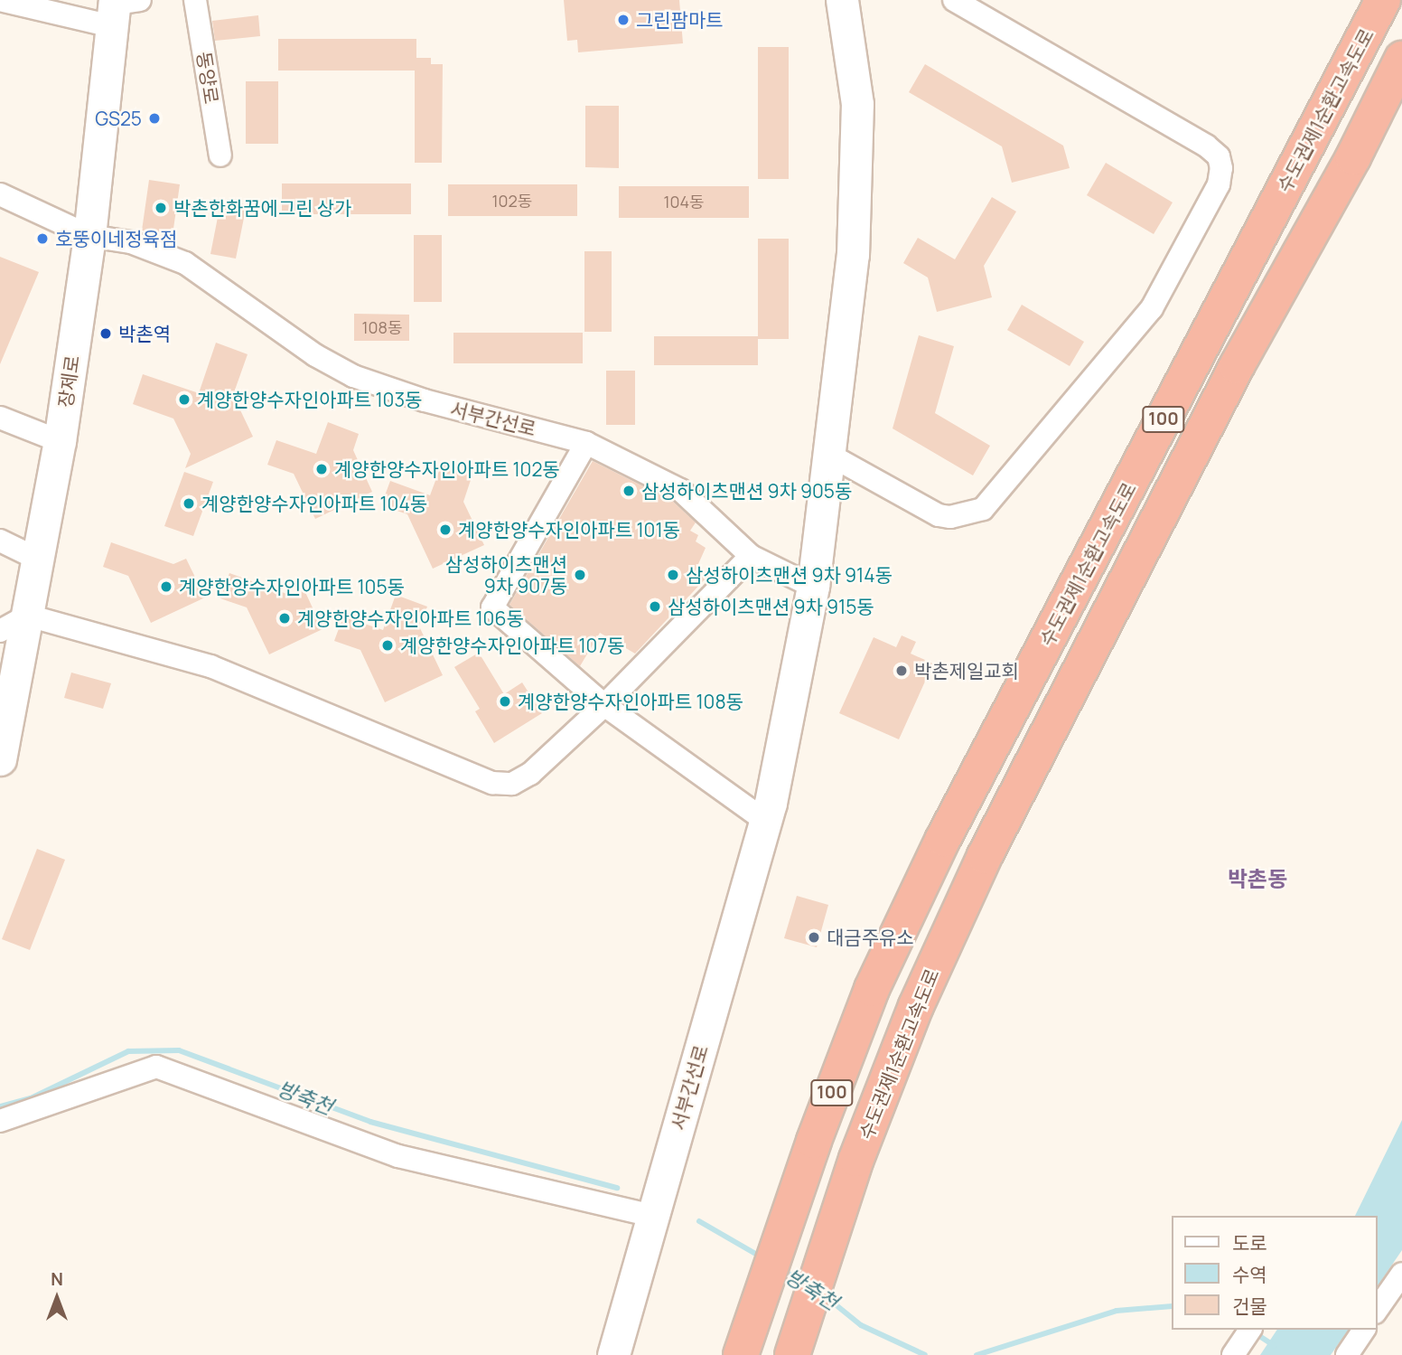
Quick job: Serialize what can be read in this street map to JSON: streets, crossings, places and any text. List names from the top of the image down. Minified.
{"streets":{"highway":["수도권제1순환고속도로","100"],"street":["동양로","장제로","서부간선로"]},"crossings":[["장제로","서부간선로"]],"districts":["박촌동"],"water":["방축천"],"places":["그린팜마트","GS25","박촌한화꿈에그린 상가","호뚱이네정육점","박촌역","계양한양수자인아파트 103동","계양한양수자인아파트 102동","삼성하이츠맨션 9차 905동","계양한양수자인아파트 104동","계양한양수자인아파트 101동","삼성하이츠맨션 9차 907동","삼성하이츠맨션 9차 914동","계양한양수자인아파트 105동","삼성하이츠맨션 9차 915동","계양한양수자인아파트 106동","계양한양수자인아파트 107동","박촌제일교회","계양한양수자인아파트 108동","대금주유소"],"house_numbers":["102동","104동","108동"],"legend":["도로","수역","건물"],"north":"top"}
